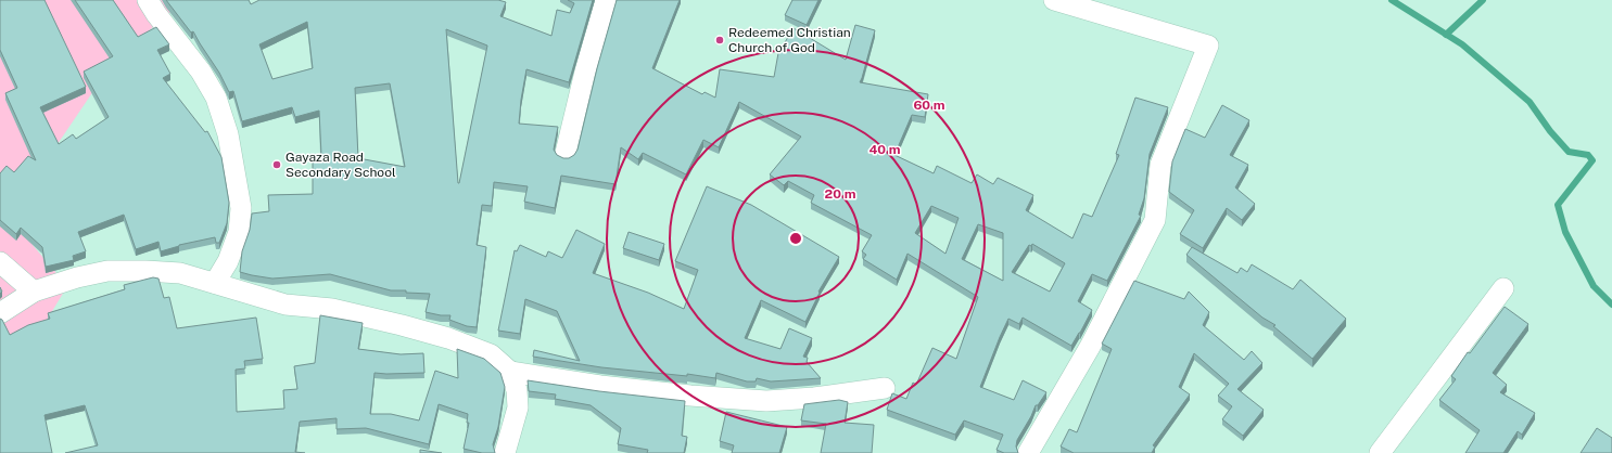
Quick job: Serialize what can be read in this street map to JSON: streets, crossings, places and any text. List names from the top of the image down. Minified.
{"places":["Redeemed Christian Church of God","Gayaza Road Secondary School"],"rings":["60 m","40 m","20 m"]}
